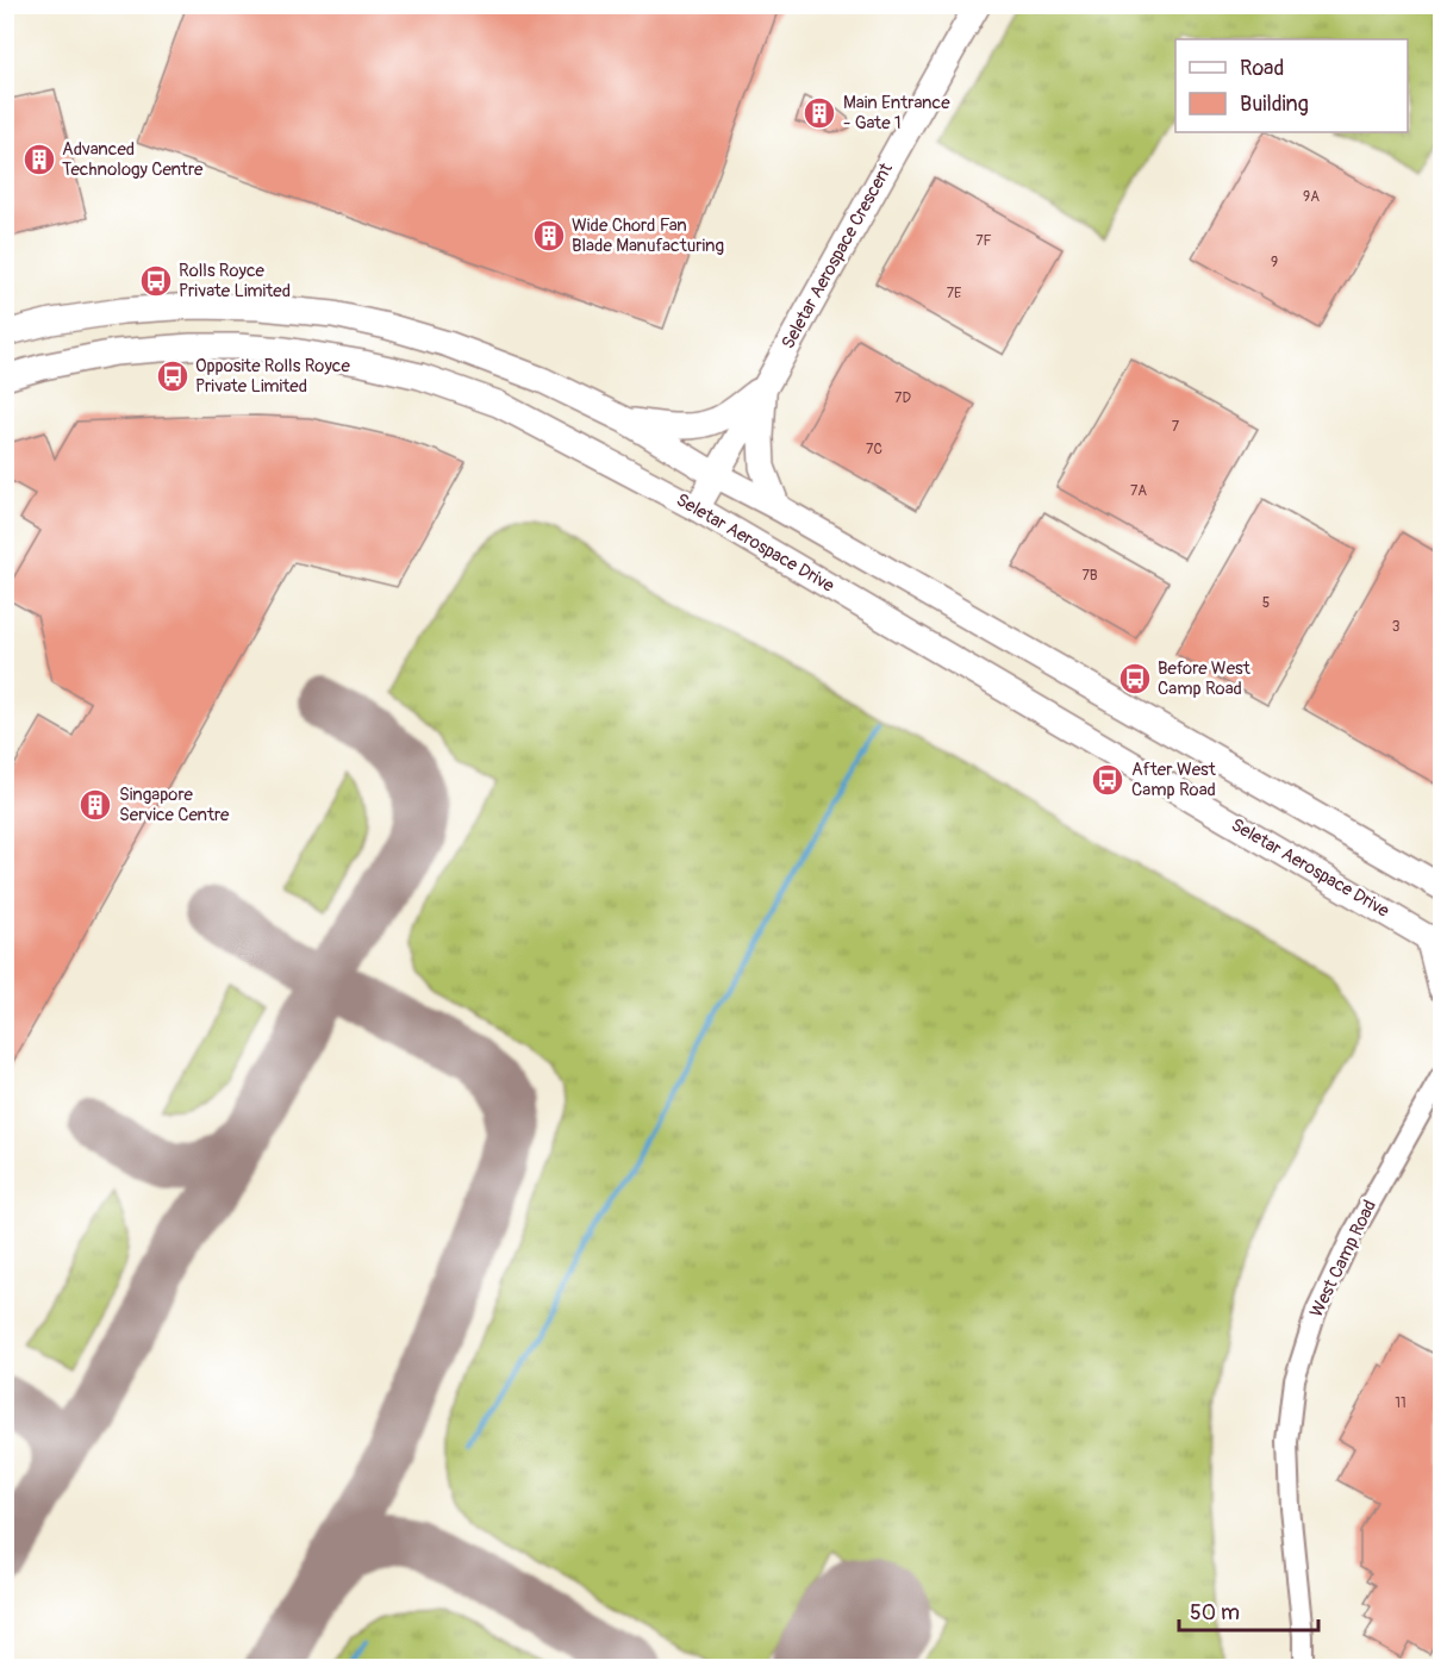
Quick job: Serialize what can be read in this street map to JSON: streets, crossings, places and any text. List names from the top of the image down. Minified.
{"streets":{"street":["Seletar Aerospace Crescent","Seletar Aerospace Drive","West Camp Road"]},"crossings":[["Seletar Aerospace Crescent","Seletar Aerospace Drive"]],"places":{"building":["Main Entrance - Gate 1","Advanced Technology Centre","Wide Chord Fan Blade Manufacturing","Singapore Service Centre"],"bus stop":["Rolls Royce Private Limited","Opposite Rolls Royce Private Limited","Before West Camp Road","After West Camp Road"]},"house_numbers":["9A","7F","9","7E","7D","7","7C","7A","7B","5","3","11"],"legend":["Road","Building"],"scale_bar":"50 m"}
